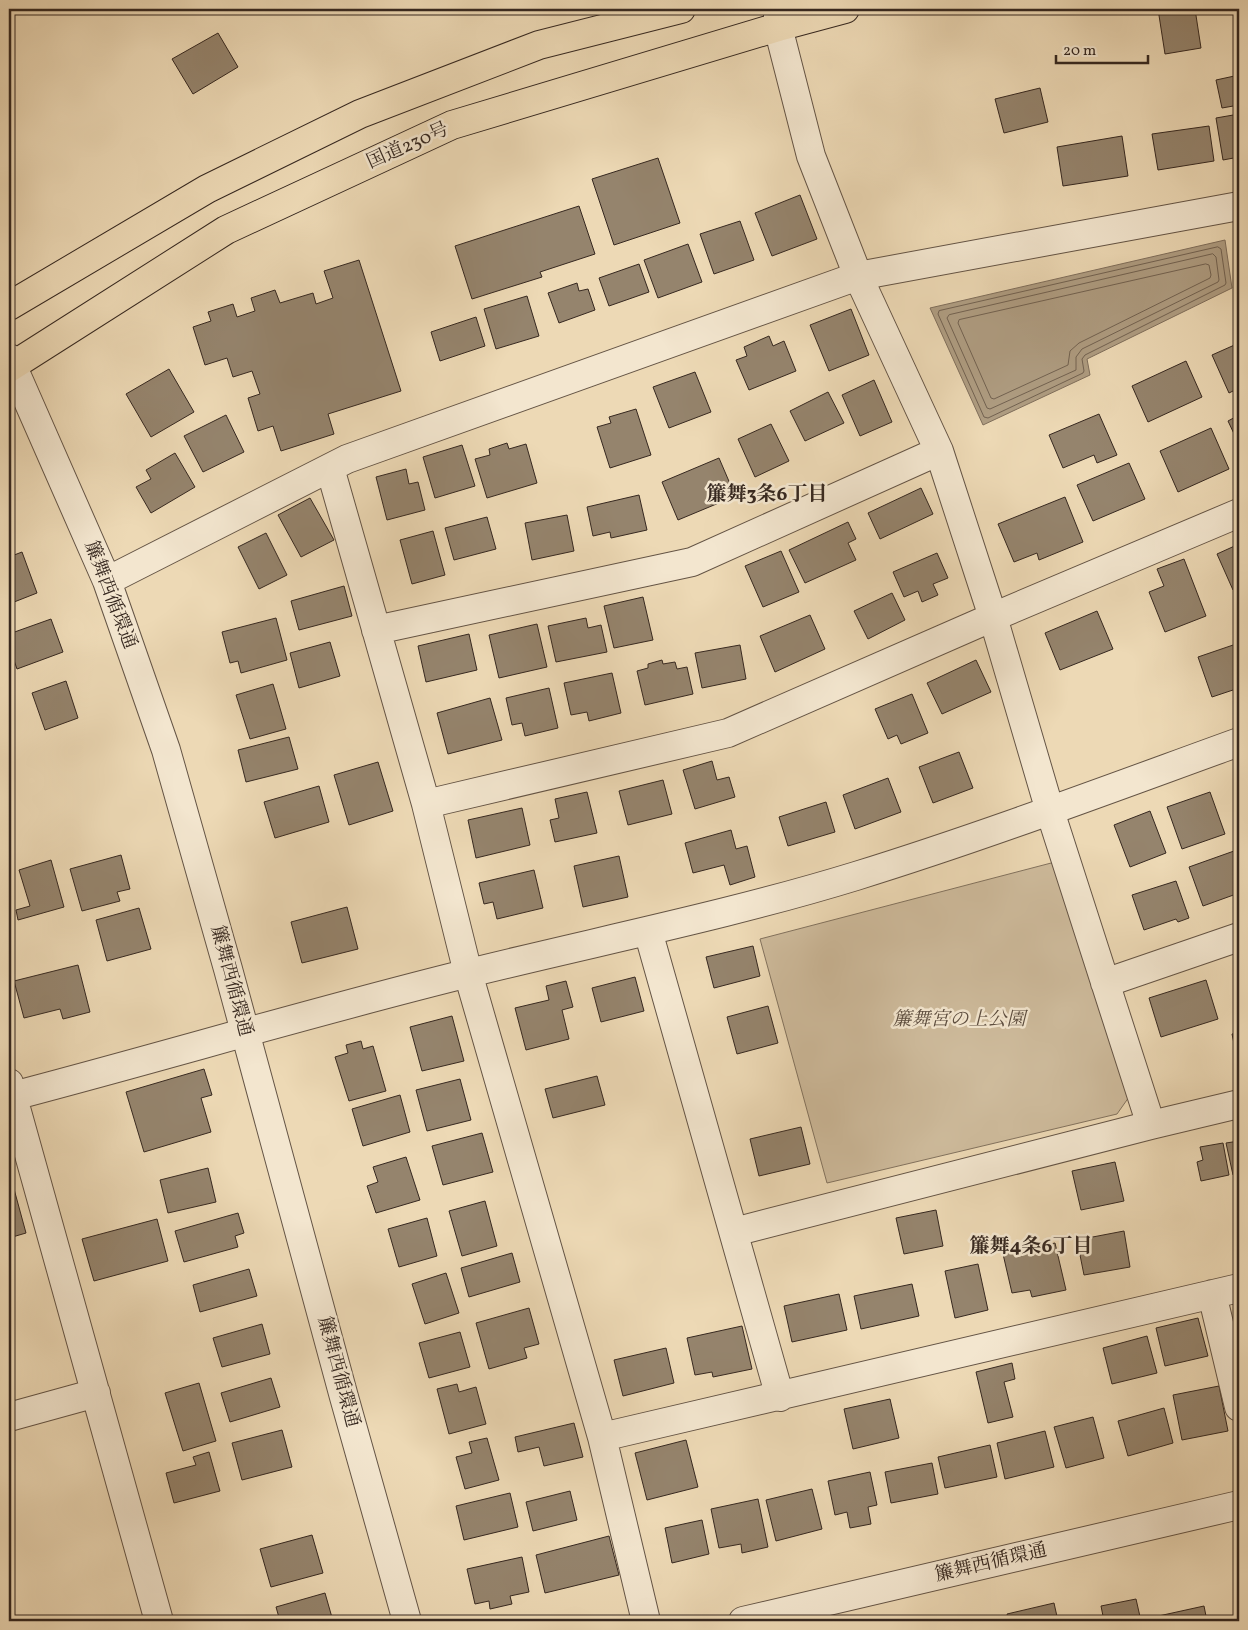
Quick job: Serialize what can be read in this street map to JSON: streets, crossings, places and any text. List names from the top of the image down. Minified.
{"streets":{"highway":["国道230号"],"street":["簾舞西循環通"]},"crossings":[["国道230号","簾舞西循環通"]],"districts":["簾舞3条6丁目","簾舞4条6丁目"],"parks":["簾舞宮の上公園"],"scale_bar":"20 m"}
